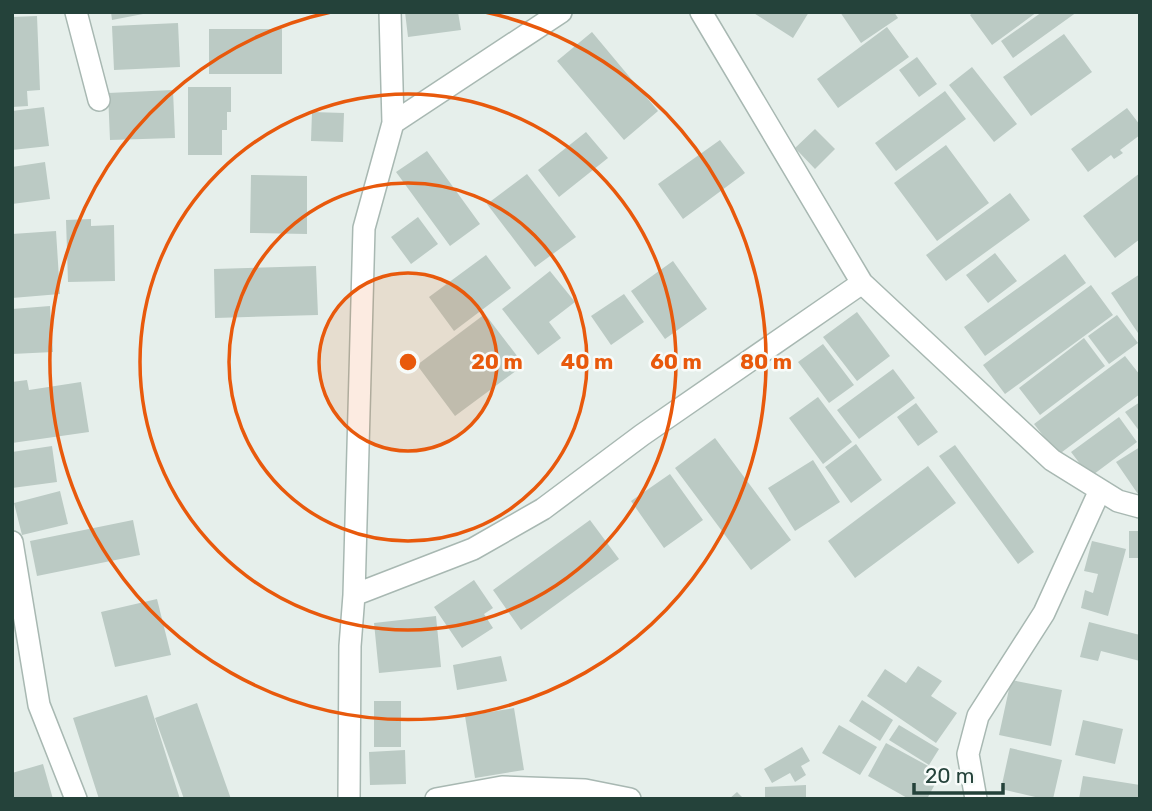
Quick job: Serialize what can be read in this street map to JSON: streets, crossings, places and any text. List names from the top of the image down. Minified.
{"scale_bar":"20 m","rings":["20 m","40 m","60 m","80 m"]}
